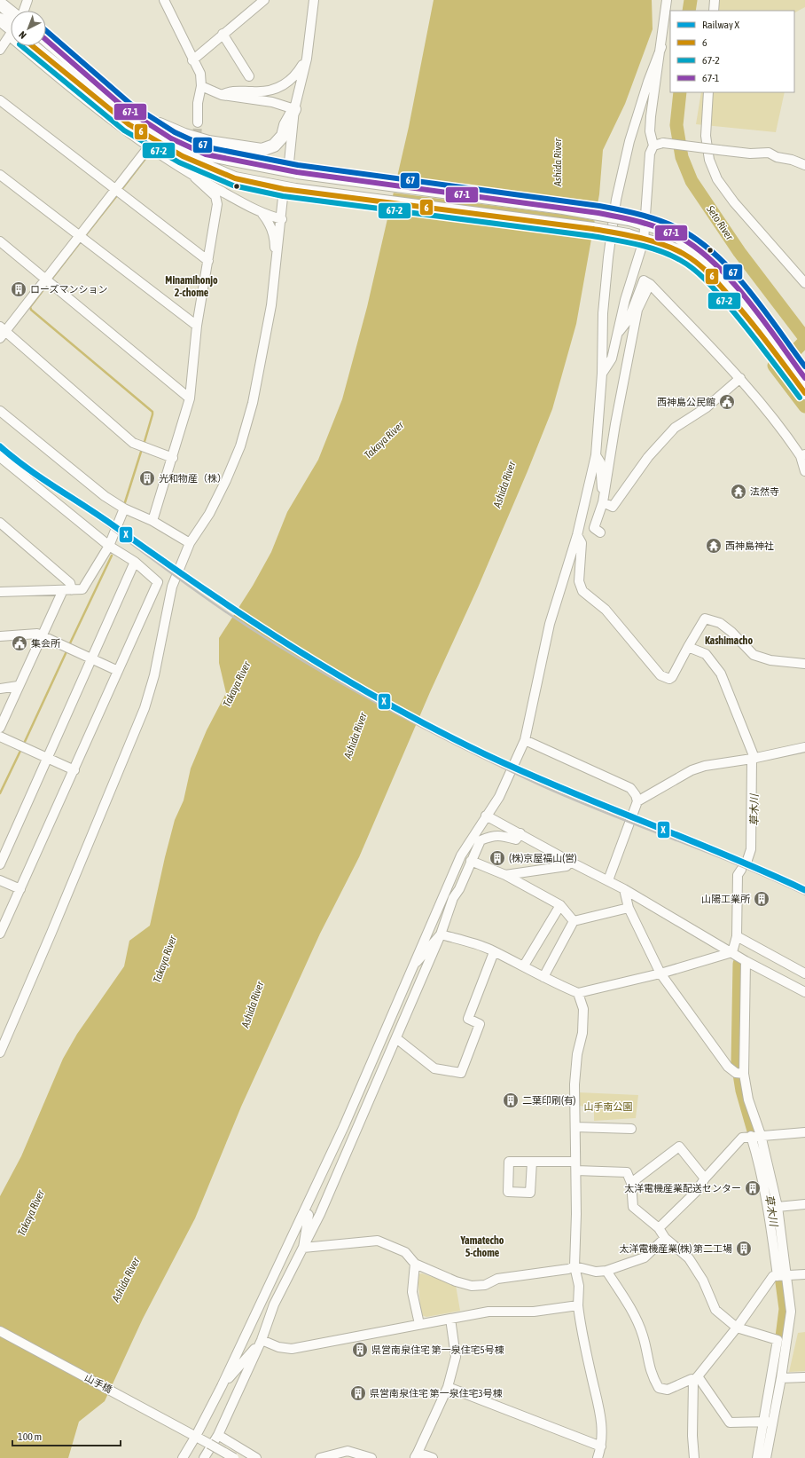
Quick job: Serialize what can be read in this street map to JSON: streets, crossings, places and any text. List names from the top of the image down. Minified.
{"streets":{"street":["山手橋"]},"districts":["Minamihonjo 2-chome","Kashimacho","Yamatecho 5-chome"],"water":["Ashida River","Seto River","Takaya River","草木川"],"parks":["山手南公園"],"places":{"building":["ローズマンション","光和物産（株）","(株)京屋福山(営)","山陽工業所","二葉印刷(有)","太洋電機産業配送センター","太洋電機産業(株) 第二工場","県営南泉住宅 第一泉住宅5号棟","県営南泉住宅 第一泉住宅3号棟"],"public building":["西神島公民館","集会所"],"temple":["法然寺","西神島神社"]},"lines":["transit line 67","transit line 67-1","transit line 6","transit line 67-2","rail line X"],"legend":["Railway X","6","67-2","67-1"],"scale_bar":"100 m","north":"bottom left"}
